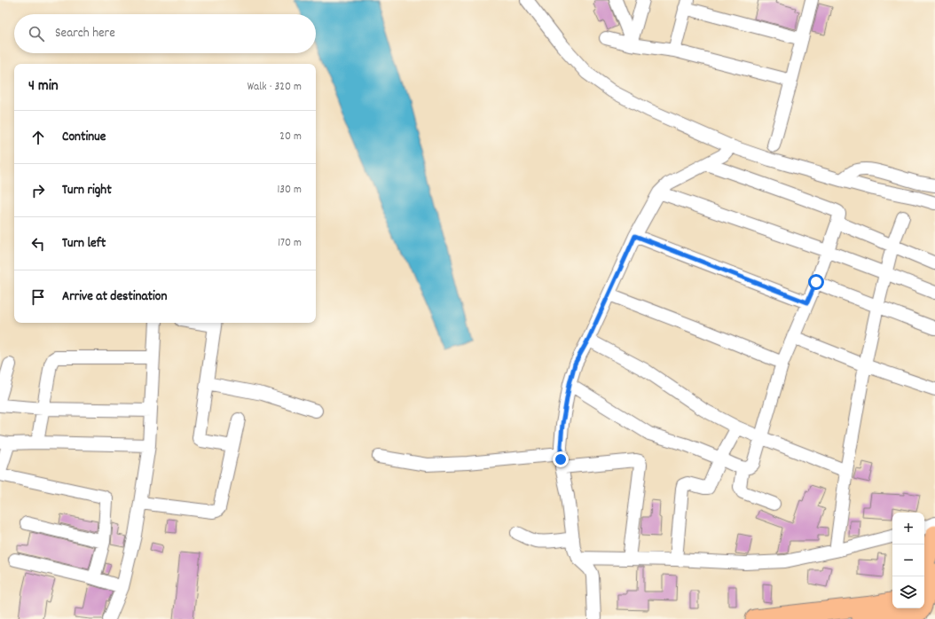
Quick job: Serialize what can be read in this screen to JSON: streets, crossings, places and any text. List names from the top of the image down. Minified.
{"page":{"search":"Search here","heading":["4 min","Walk · 320 m"],"list":[["Continue","20 m"],["Turn right","130 m"],["Turn left","170 m"],"Arrive at destination"],"map_buttons":["+","−"]}}
